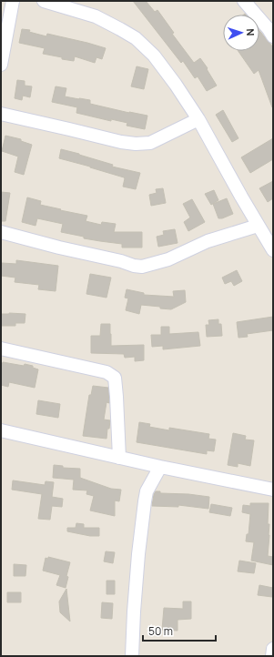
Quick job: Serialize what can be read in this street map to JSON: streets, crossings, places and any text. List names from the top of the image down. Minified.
{"scale_bar":"50 m","north":"right"}
